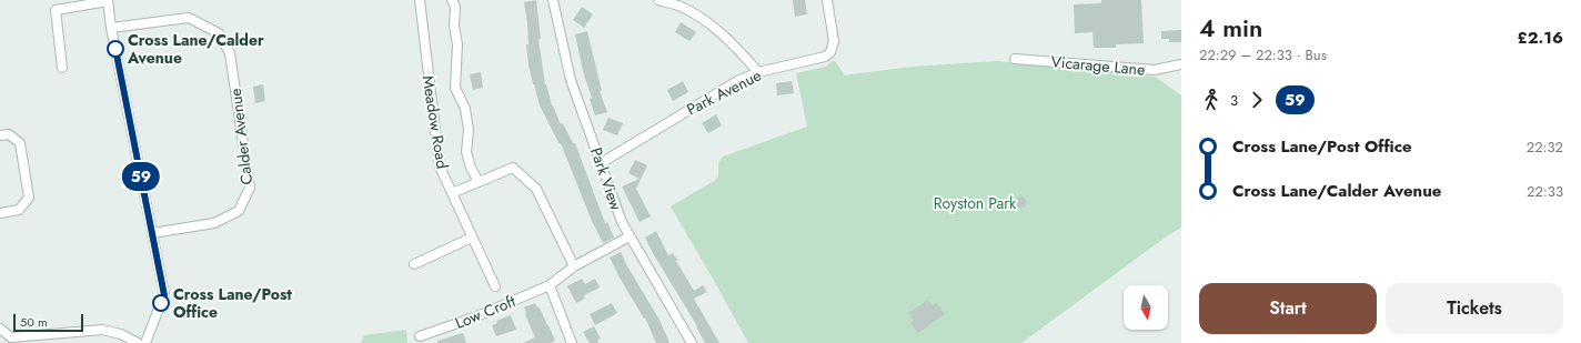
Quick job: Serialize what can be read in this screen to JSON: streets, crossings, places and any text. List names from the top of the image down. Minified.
{"streets":{"street":["Vicarage Lane","Park Avenue","Meadow Road","Calder Avenue","Park View","Low Croft"]},"crossings":[["Park Avenue","Park View"],["Park View","Low Croft"]],"parks":["Royston Park"],"places":["Cross Lane/Calder Avenue","Cross Lane/Post Office"],"lines":["bus line 59"],"scale_bar":"50 m","north":"bottom","page":{"on_map":"59","heading":["4 min","22:29 – 22:33 · Bus","£2.16"],"legs":["3","59"],"list":[{"name":"Cross Lane/Post Office","value":"22:32"},{"name":"Cross Lane/Calder Avenue","value":"22:33"}],"buttons":["Start","Tickets"],"scale":"50 m"}}
